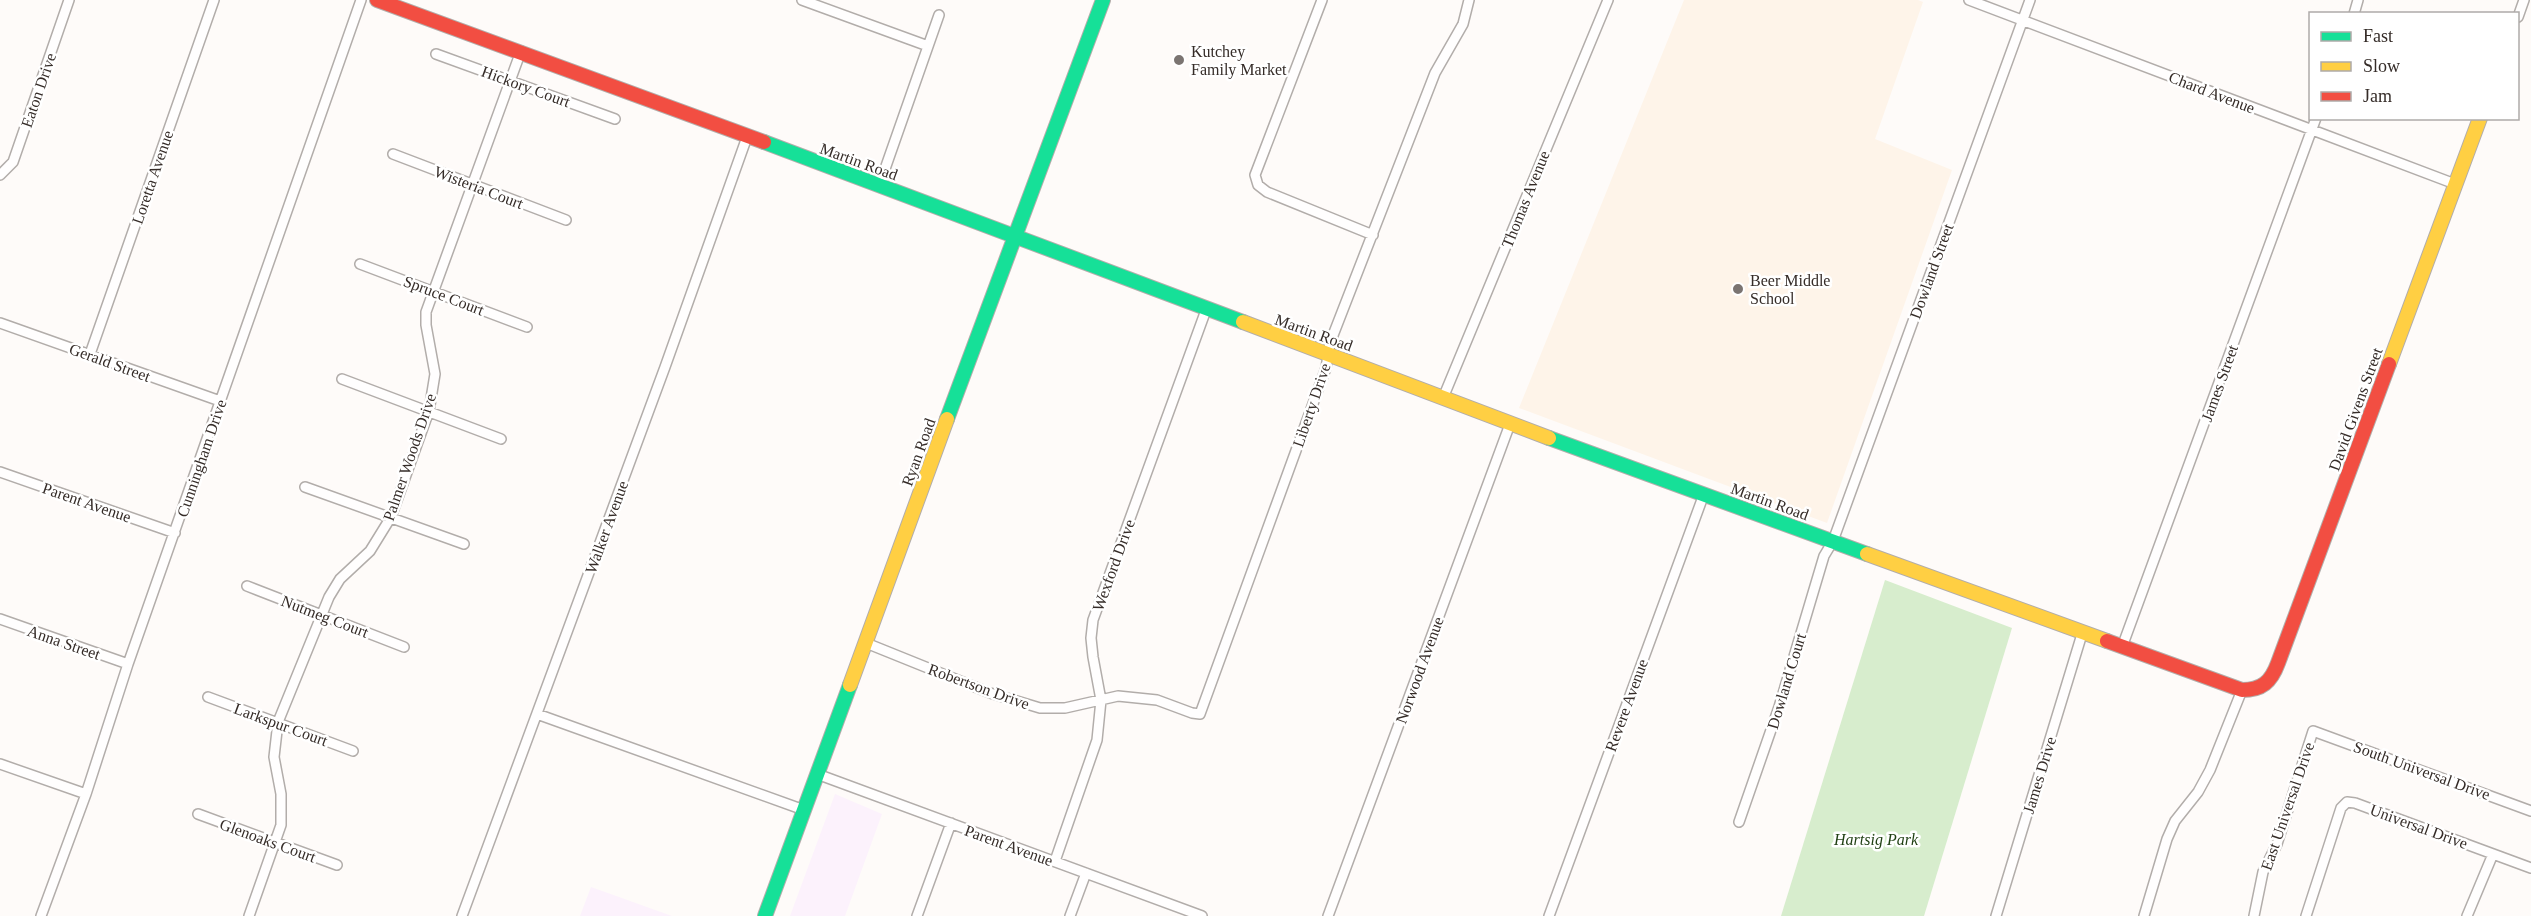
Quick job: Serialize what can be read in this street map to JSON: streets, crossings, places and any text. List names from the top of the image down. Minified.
{"streets":{"street":["Hickory Court","Eaton Drive","Chard Avenue","Martin Road","Loretta Avenue","Wisteria Court","Thomas Avenue","Dowland Street","Spruce Court","Gerald Street","James Street","Liberty Drive","David Givens Street","Ryan Road","Palmer Woods Drive","Cunningham Drive","Parent Avenue","Walker Avenue","Wexford Drive","Nutmeg Court","Anna Street","Norwood Avenue","Dowland Court","Robertson Drive","Revere Avenue","Larkspur Court","South Universal Drive","James Drive","East Universal Drive","Universal Drive","Glenoaks Court"]},"crossings":[["Hickory Court","Palmer Woods Drive"],["Chard Avenue","Dowland Street"],["Chard Avenue","James Street"],["Chard Avenue","David Givens Street"],["Martin Road","Thomas Avenue"],["Martin Road","Dowland Street"],["Martin Road","James Street"],["Martin Road","Liberty Drive"],["Martin Road","David Givens Street"],["Martin Road","Ryan Road"],["Martin Road","Palmer Woods Drive"],["Martin Road","Walker Avenue"],["Martin Road","Wexford Drive"],["Martin Road","Norwood Avenue"],["Martin Road","Dowland Court"],["Martin Road","Revere Avenue"],["Martin Road","James Drive"],["Loretta Avenue","Gerald Street"],["Wisteria Court","Palmer Woods Drive"],["Dowland Street","Dowland Court"],["Spruce Court","Palmer Woods Drive"],["Gerald Street","Cunningham Drive"],["Liberty Drive","Robertson Drive"],["Ryan Road","Parent Avenue"],["Ryan Road","Robertson Drive"],["Palmer Woods Drive","Nutmeg Court"],["Palmer Woods Drive","Larkspur Court"],["Palmer Woods Drive","Glenoaks Court"],["Cunningham Drive","Parent Avenue"],["Cunningham Drive","Anna Street"],["Parent Avenue","Wexford Drive"],["Wexford Drive","Robertson Drive"],["South Universal Drive","East Universal Drive"]],"parks":["Hartsig Park"],"places":["Kutchey Family Market","Beer Middle School"],"legend":["Fast","Slow","Jam"]}
